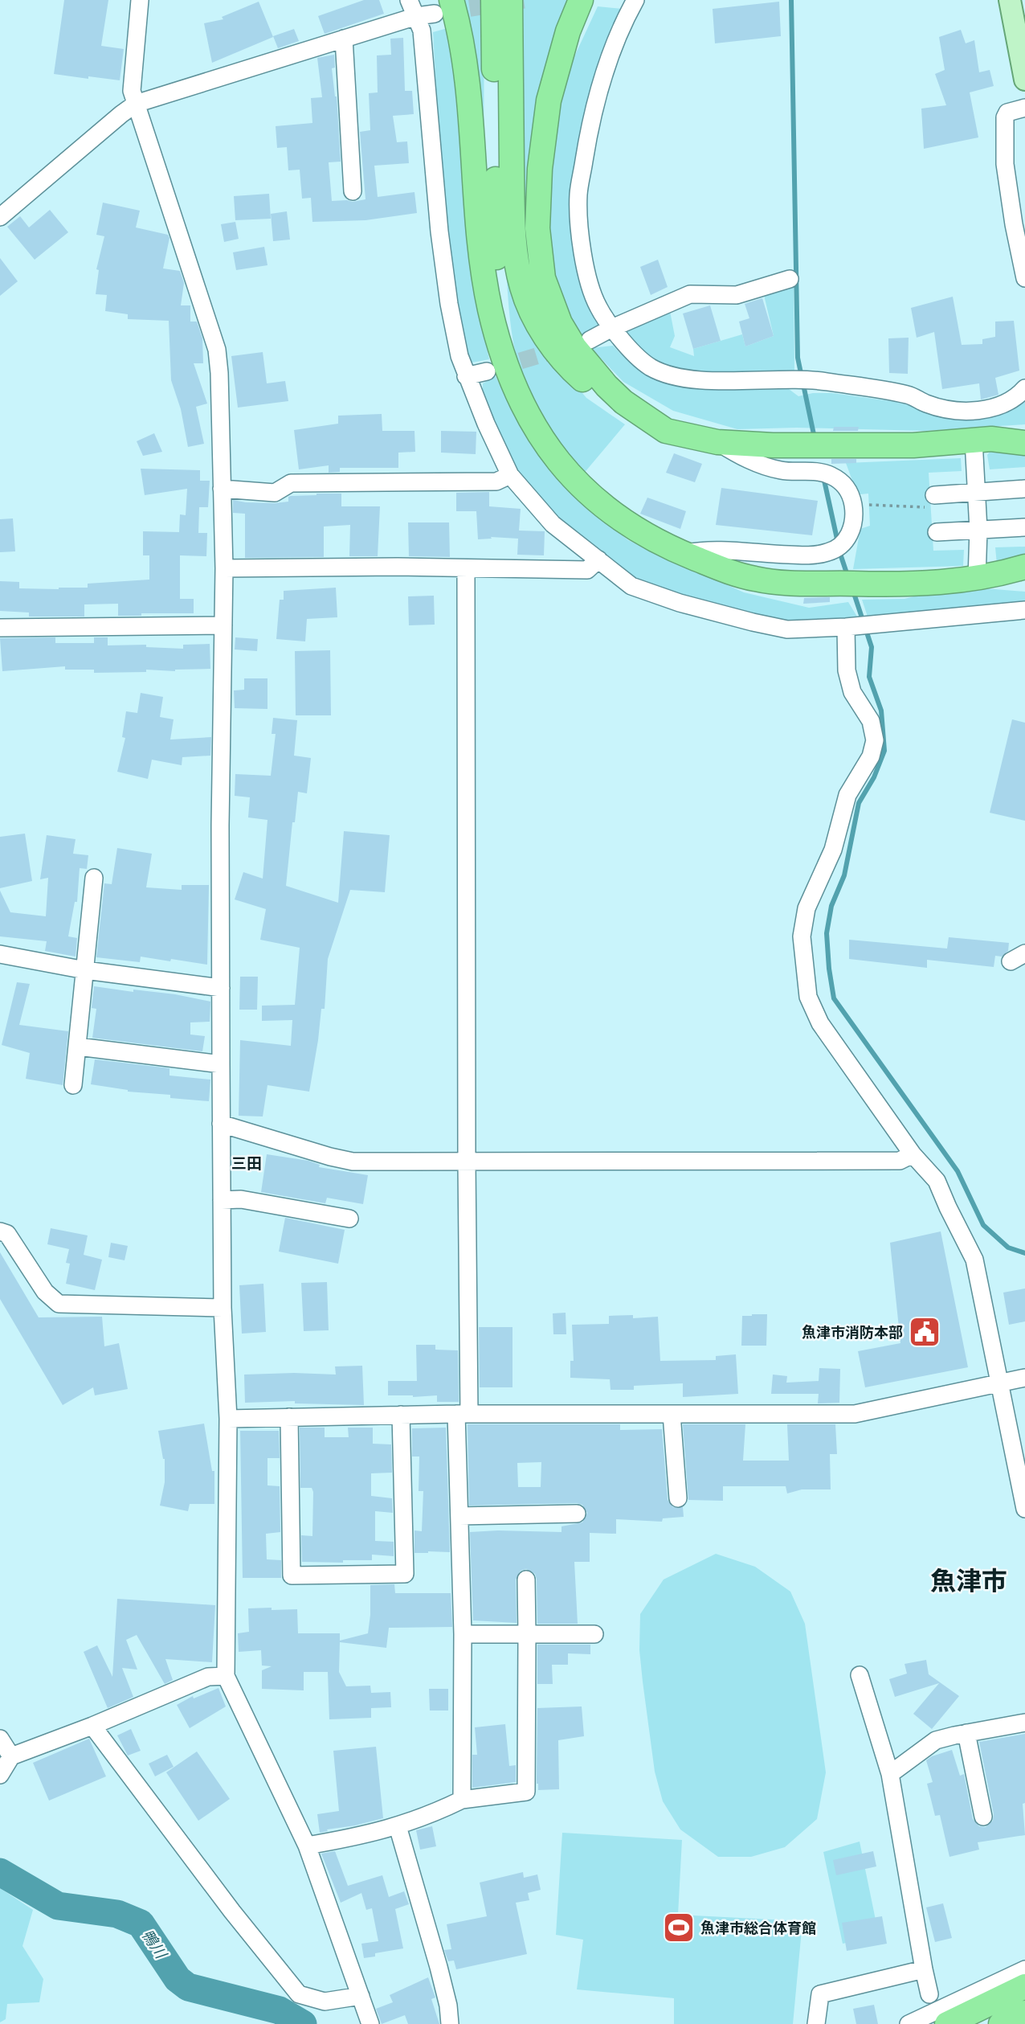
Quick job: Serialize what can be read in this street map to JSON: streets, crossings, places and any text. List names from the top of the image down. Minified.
{"districts":["三田","魚津市"],"water":["鴨川"],"places":{"public building":["魚津市消防本部"],"sports":["魚津市総合体育館"]}}
